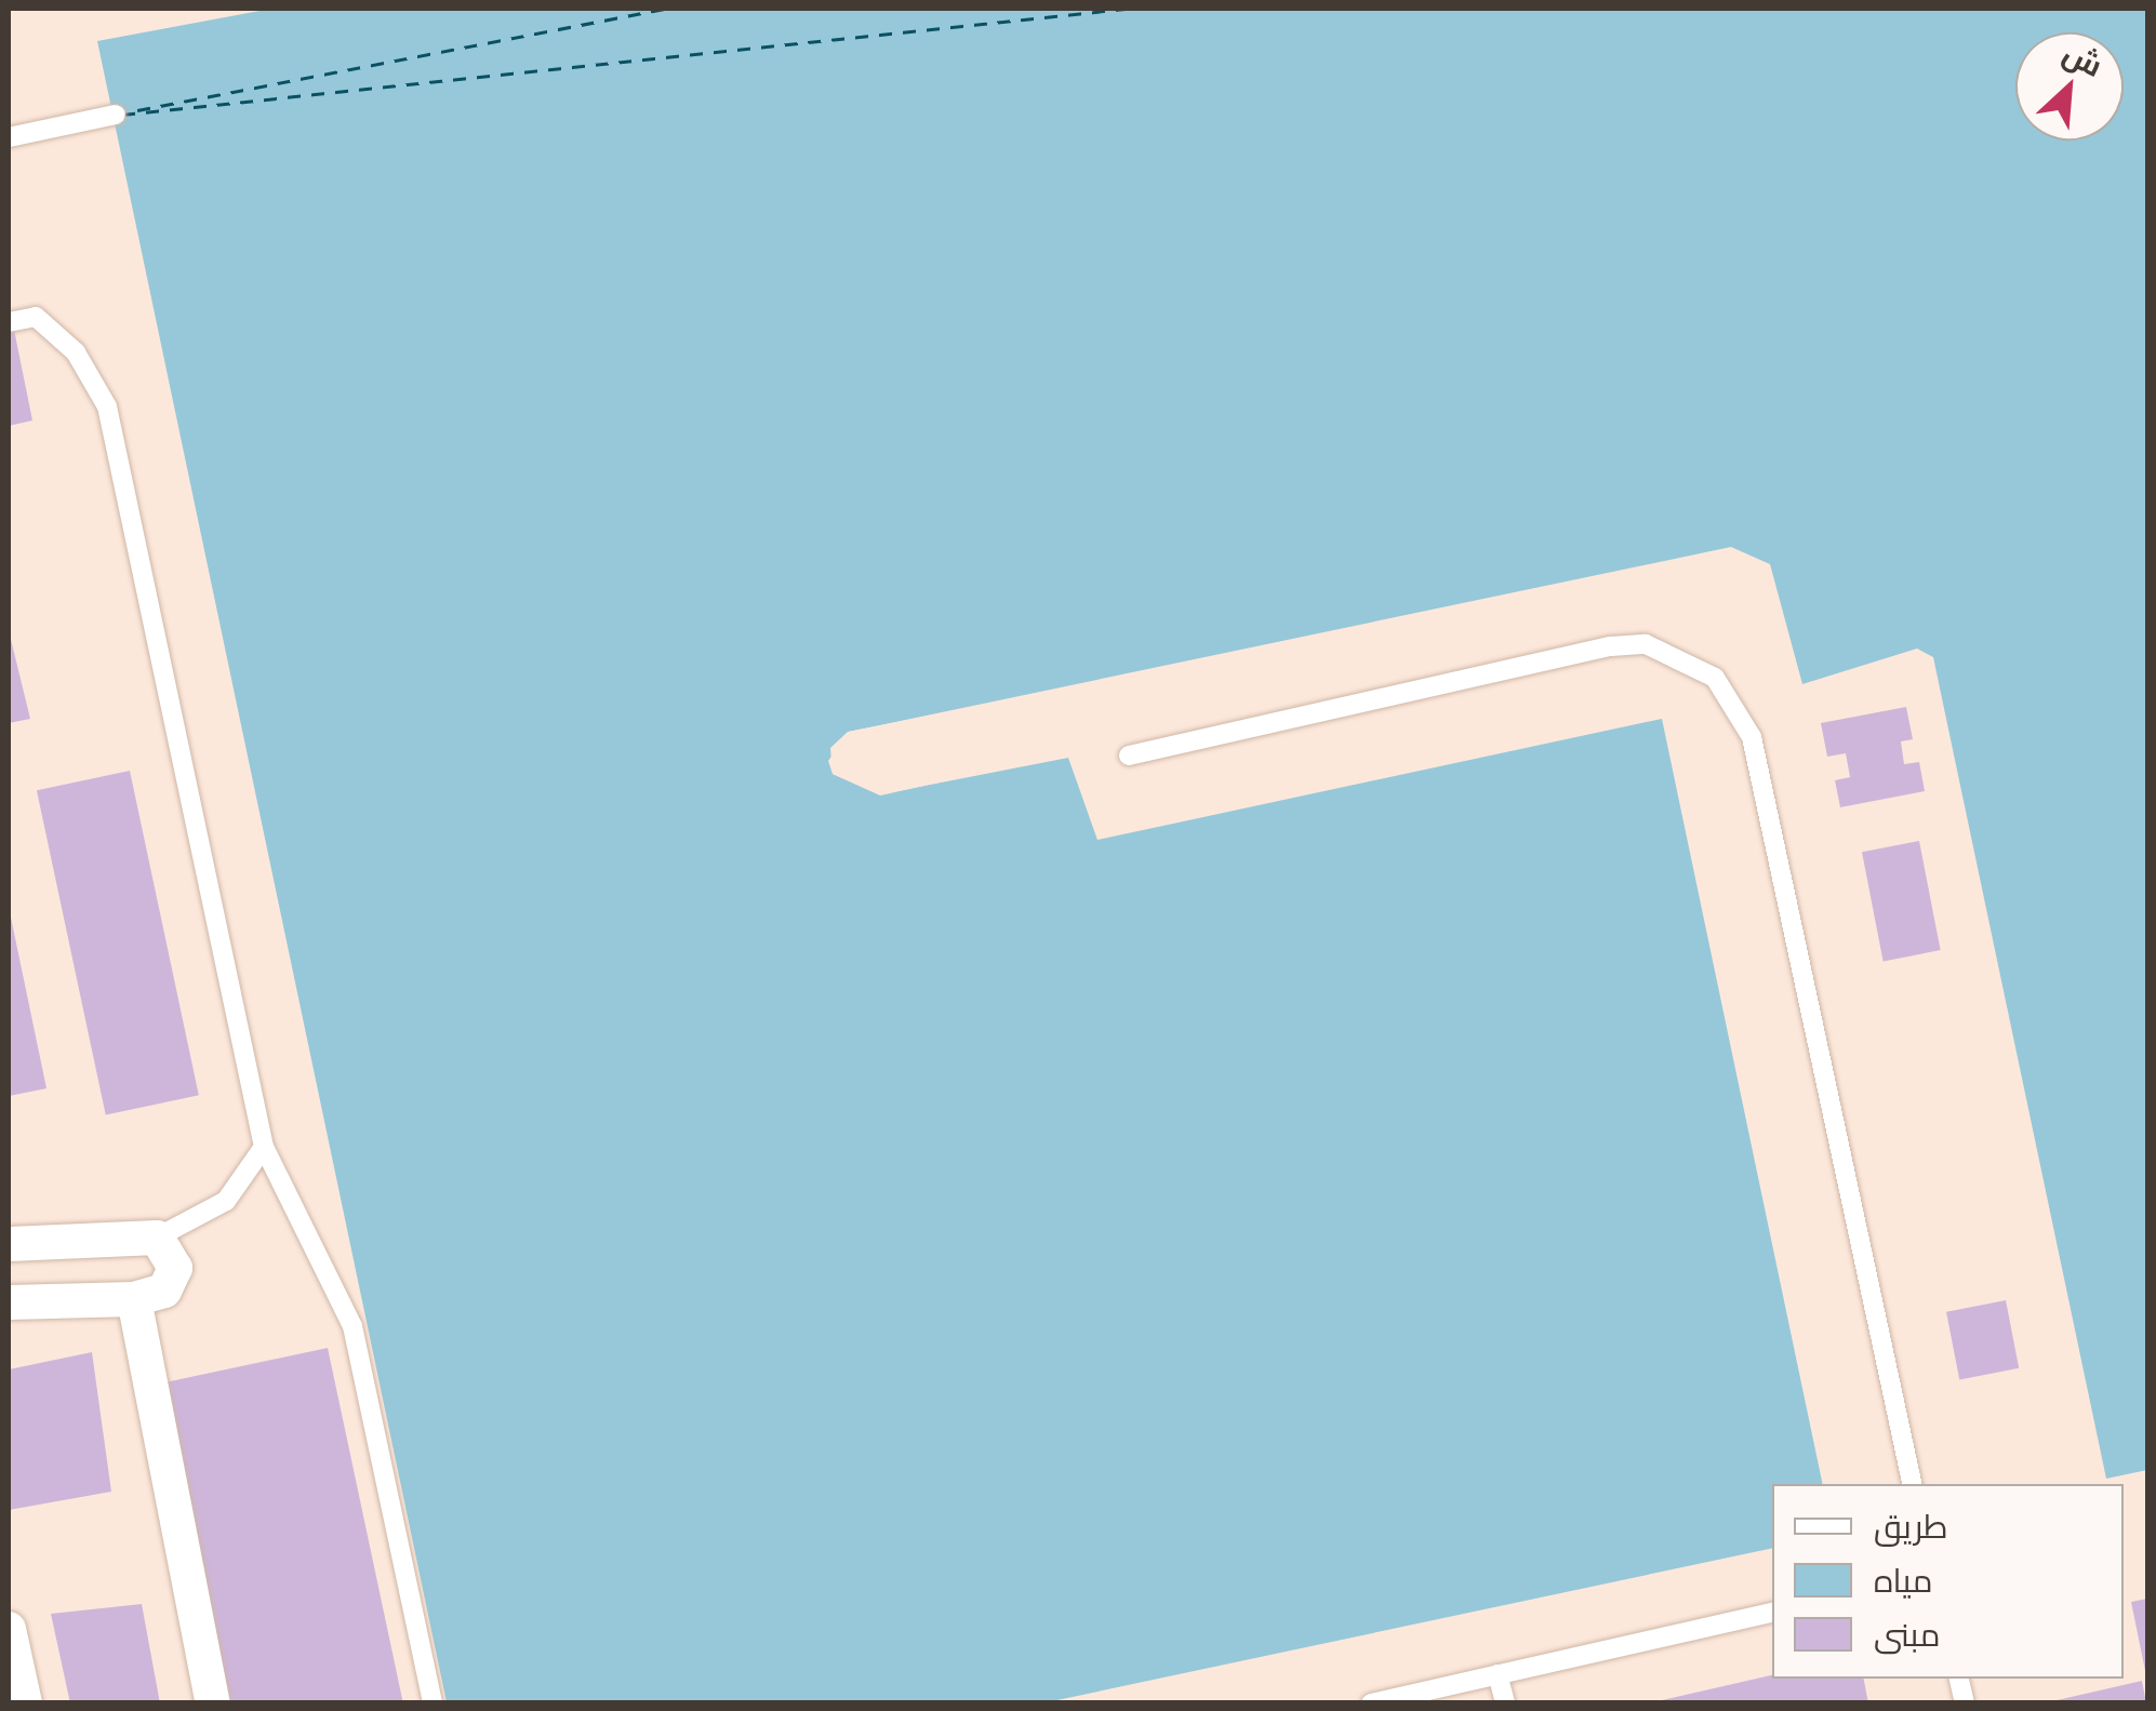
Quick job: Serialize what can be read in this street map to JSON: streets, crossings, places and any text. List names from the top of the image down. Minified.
{"legend":["طريق","مياه","مبنى"],"north":"top right"}
